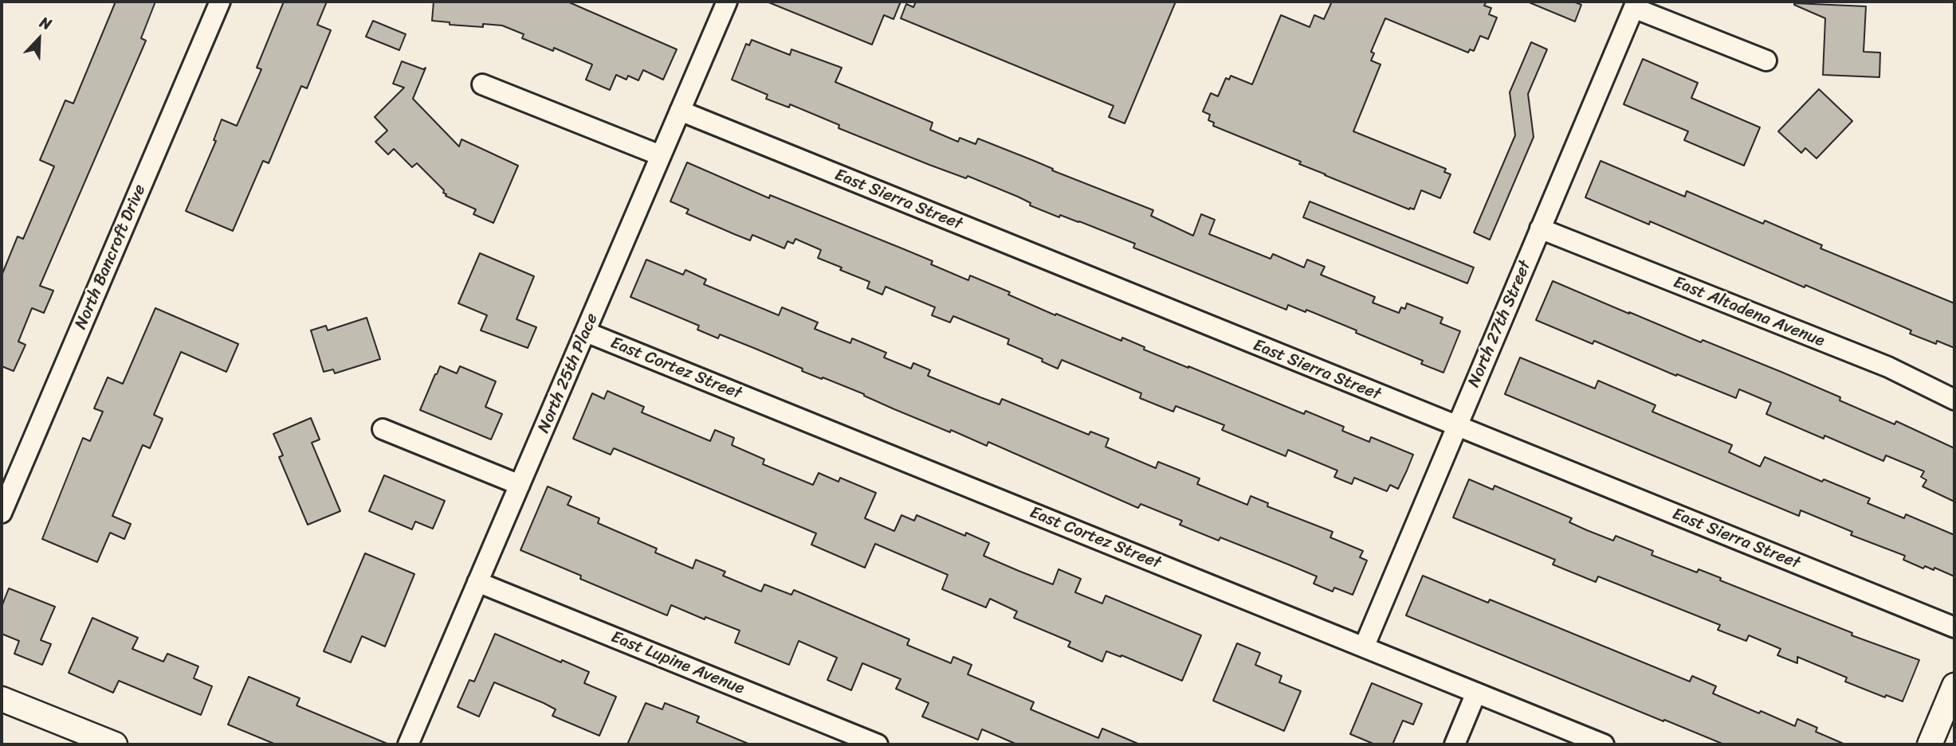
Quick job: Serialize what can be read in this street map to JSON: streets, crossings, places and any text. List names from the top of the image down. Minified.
{"streets":{"street":["East Sierra Street","North Bancroft Drive","East Altadena Avenue","North 27th Street","East Cortez Street","North 25th Place","East Lupine Avenue"]},"crossings":[["East Sierra Street","North 27th Street"],["East Sierra Street","North 25th Place"],["East Altadena Avenue","North 27th Street"],["North 27th Street","East Cortez Street"],["East Cortez Street","North 25th Place"],["North 25th Place","East Lupine Avenue"]],"north":"top right"}
